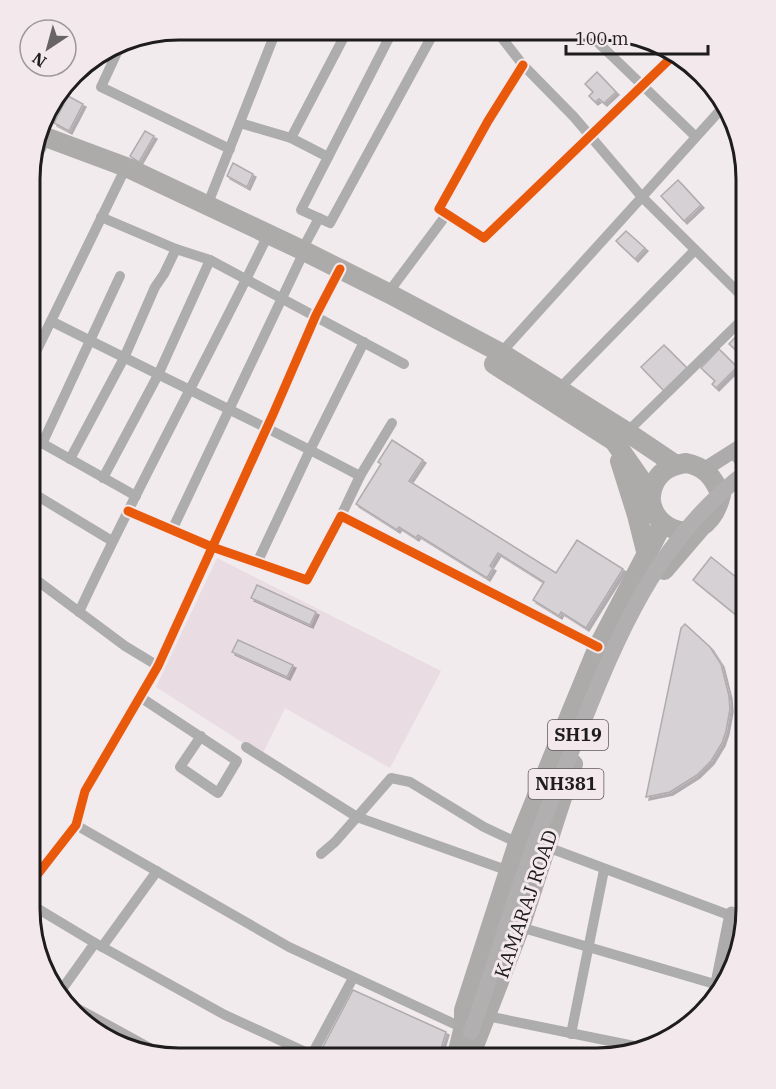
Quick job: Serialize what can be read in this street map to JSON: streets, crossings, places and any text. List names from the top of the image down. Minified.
{"streets":{"highway":["NH381","KAMARAJ ROAD"],"main road":["SH19"]},"crossings":[["SH19","NH381"],["NH381","KAMARAJ ROAD"]],"scale_bar":"100 m","north":"bottom left"}
